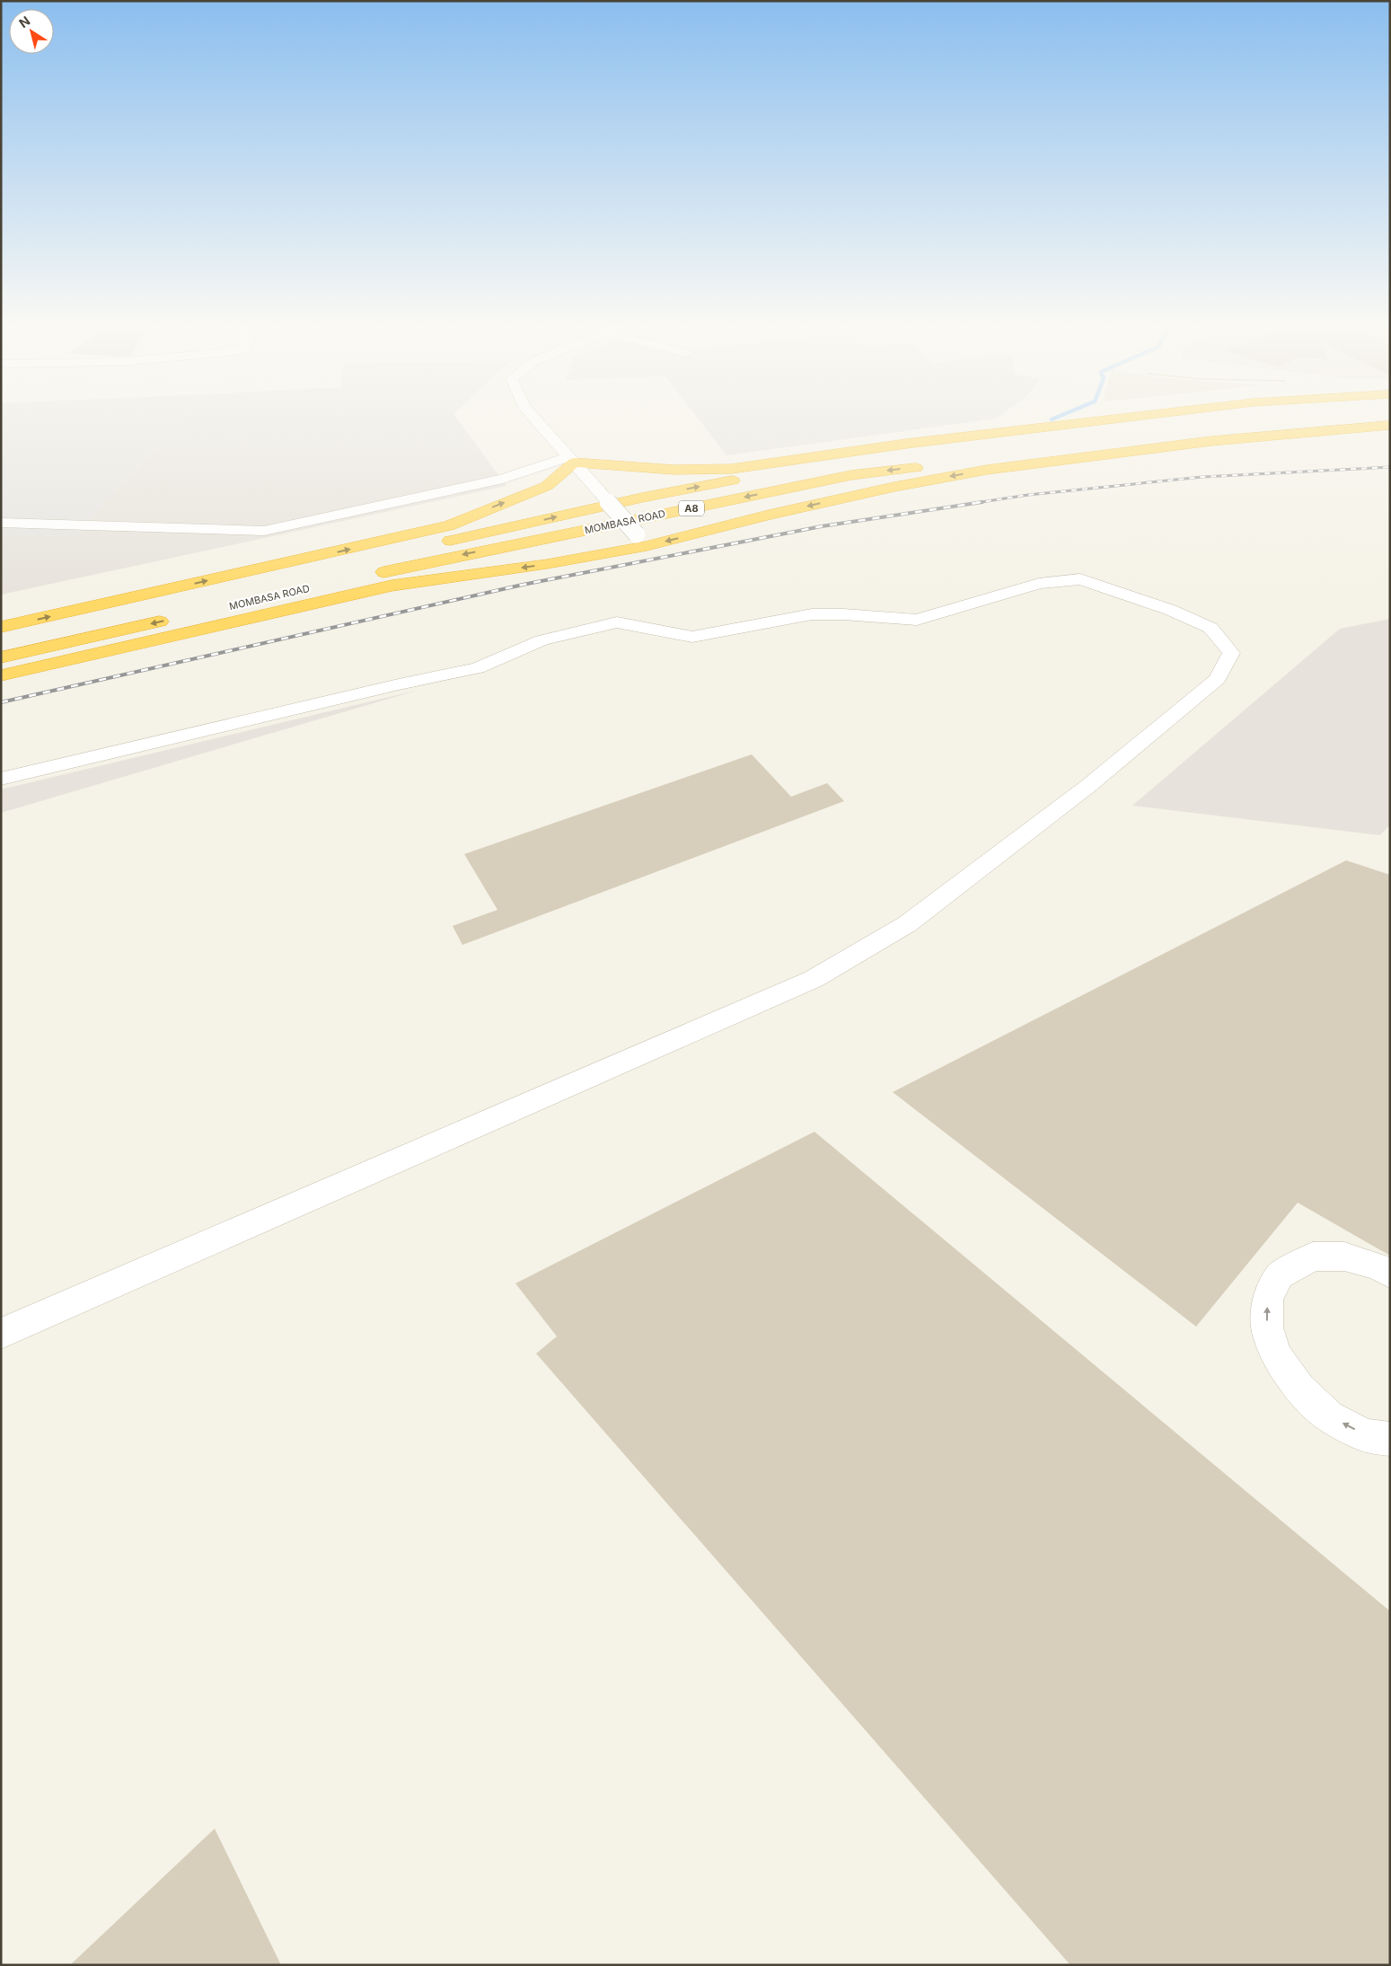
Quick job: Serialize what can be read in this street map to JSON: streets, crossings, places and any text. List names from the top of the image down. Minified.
{"streets":{"highway":["A8","MOMBASA ROAD"]},"north":"top left"}
